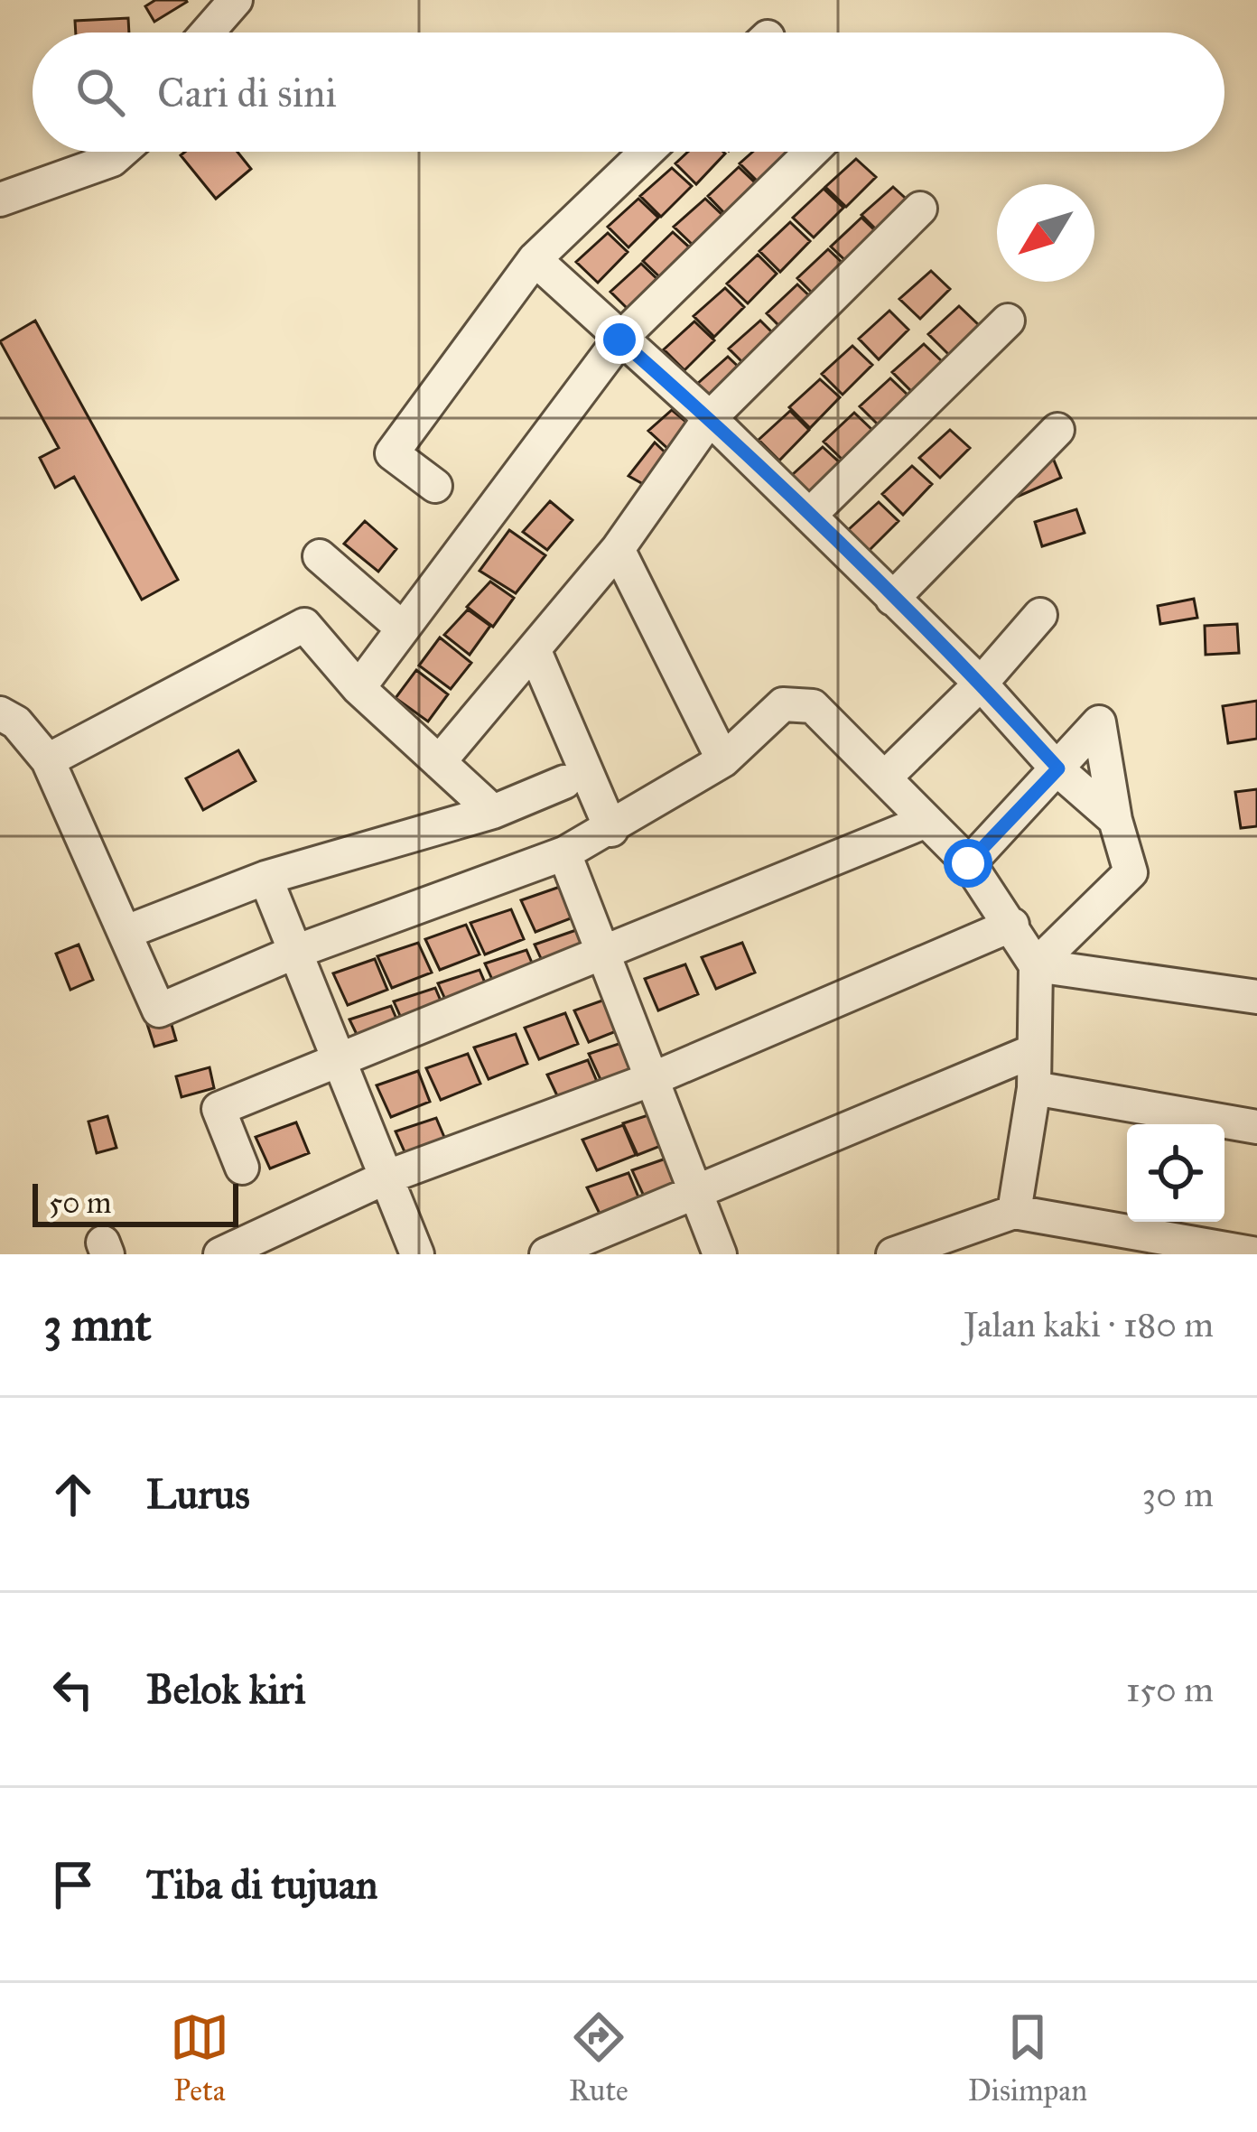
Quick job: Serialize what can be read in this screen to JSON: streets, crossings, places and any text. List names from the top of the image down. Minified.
{"scale_bar":"50 m","north":"bottom left","page":{"search":"Cari di sini","scale":"50 m","heading":["3 mnt","Jalan kaki · 180 m"],"list":[["Lurus","30 m"],["Belok kiri","150 m"],"Tiba di tujuan"],"nav":["Peta","Rute","Disimpan"]}}
